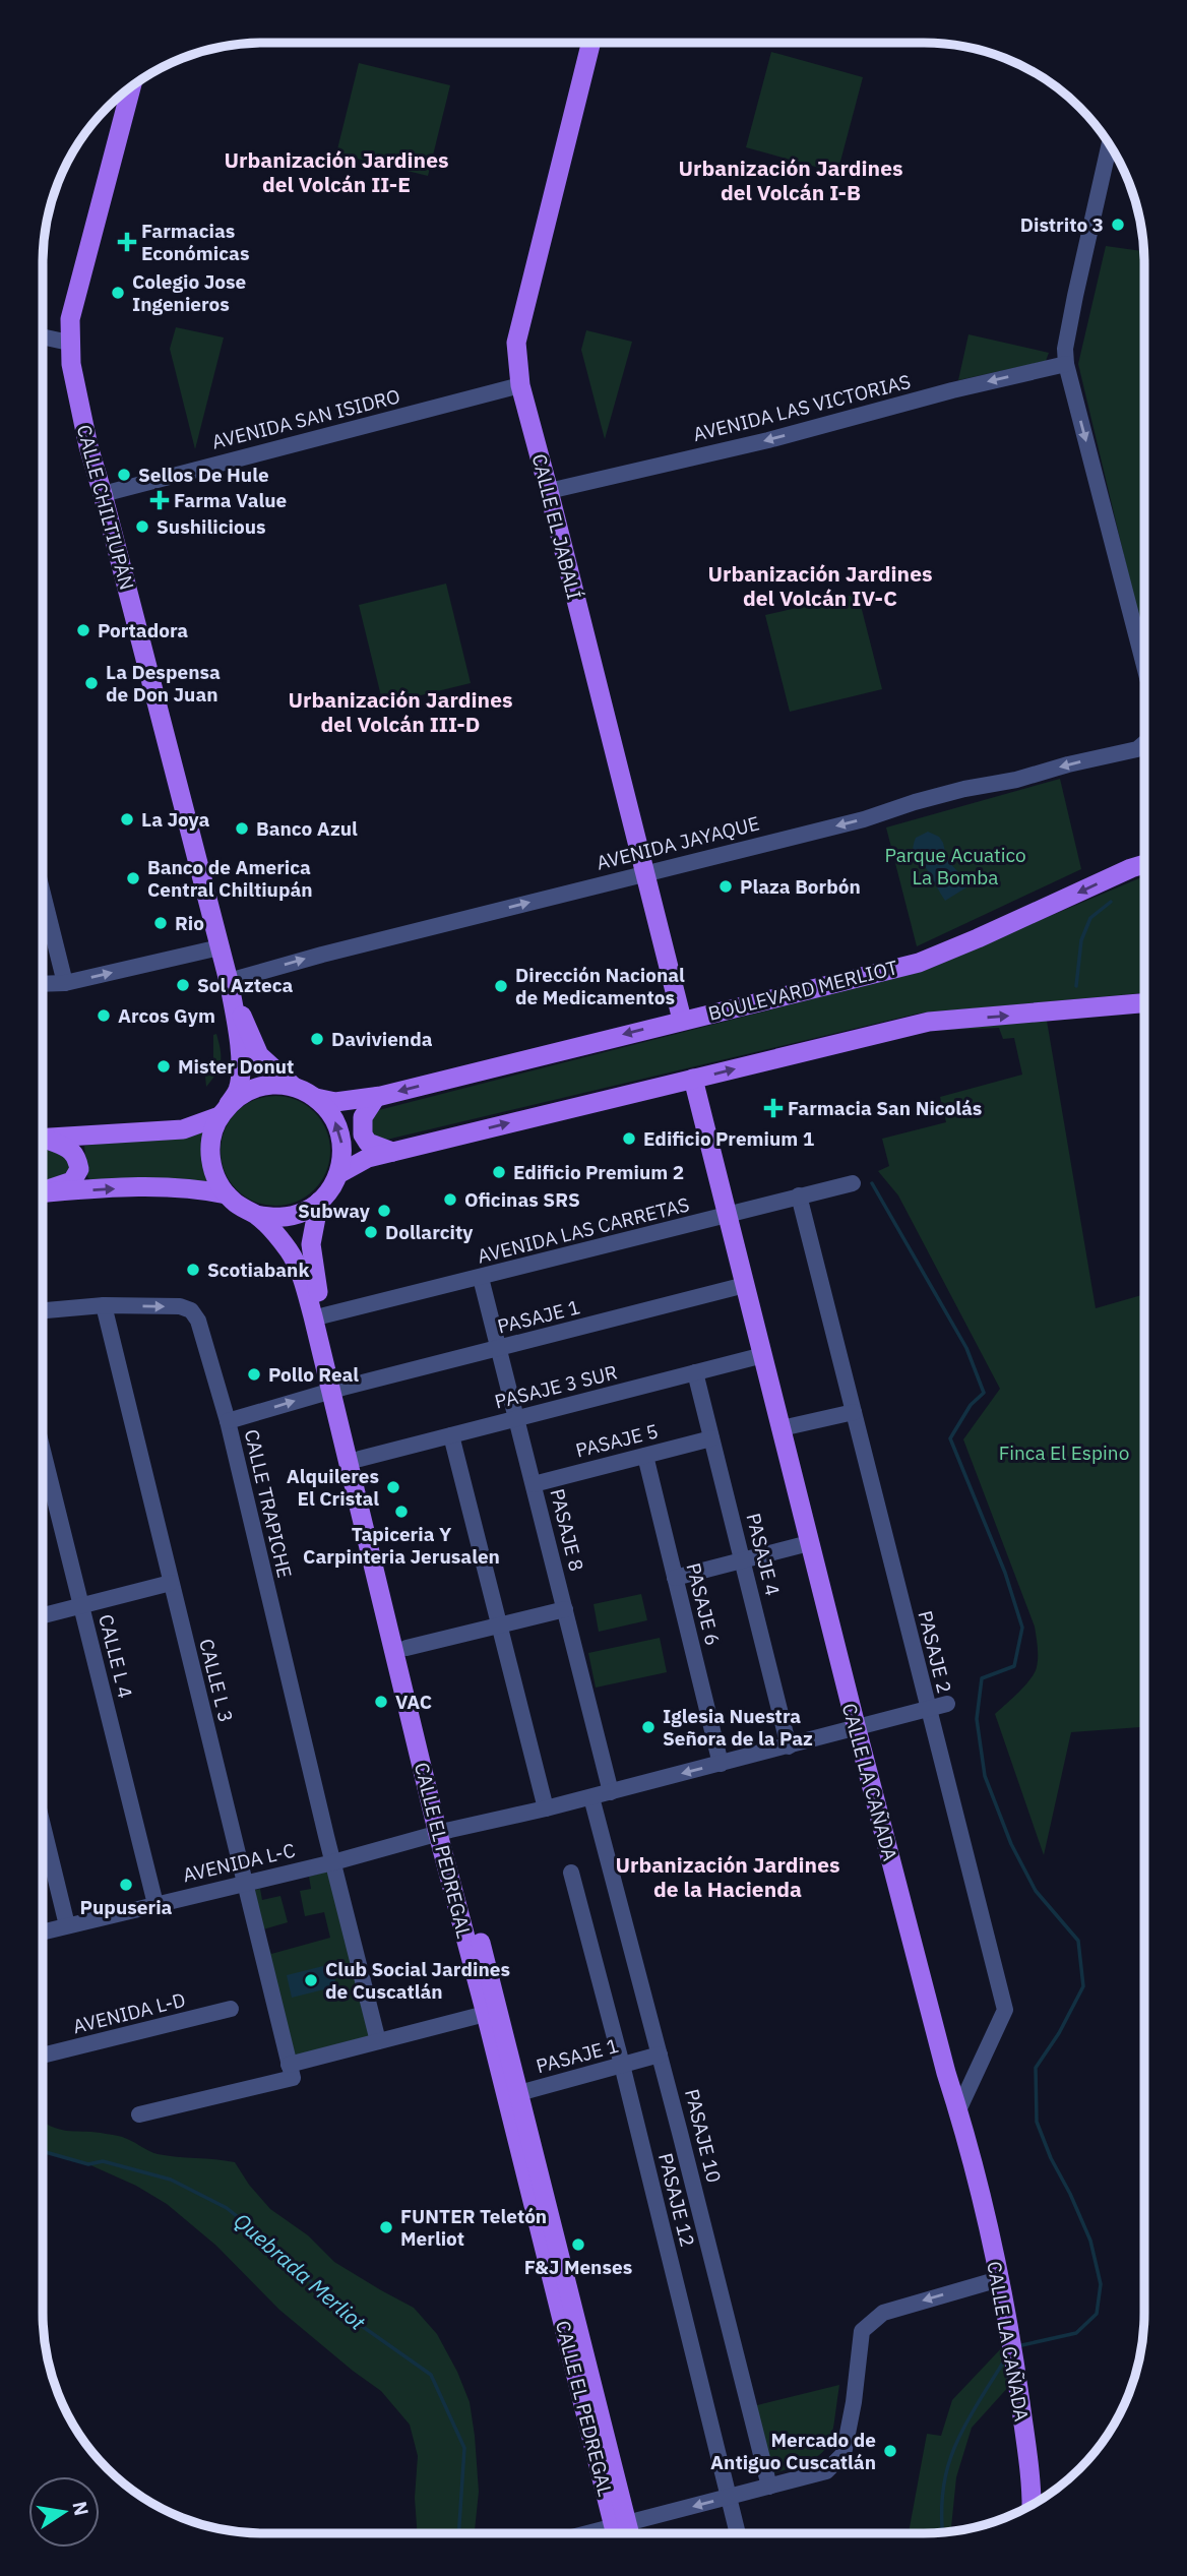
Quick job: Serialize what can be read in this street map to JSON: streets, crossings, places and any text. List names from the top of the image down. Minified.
{"streets":{"main road":["CALLE CHILTIUPÁN","CALLE EL JABALÍ","BOULEVARD MERLIOT","CALLE LA CAÑADA","CALLE EL PEDREGAL"],"street":["AVENIDA LAS VICTORIAS","AVENIDA SAN ISIDRO","AVENIDA JAYAQUE","AVENIDA LAS CARRETAS","PASAJE 1","PASAJE 3 SUR","PASAJE 5","CALLE TRAPICHE","PASAJE 8","PASAJE 4","PASAJE 6","PASAJE 2","CALLE L 4","CALLE L 3","AVENIDA L-C","AVENIDA L-D","PASAJE 10","PASAJE 12"]},"crossings":[["AVENIDA LAS VICTORIAS","CALLE EL JABALÍ"],["AVENIDA SAN ISIDRO","CALLE CHILTIUPÁN"],["AVENIDA SAN ISIDRO","CALLE EL JABALÍ"],["CALLE CHILTIUPÁN","AVENIDA JAYAQUE"],["CALLE CHILTIUPÁN","BOULEVARD MERLIOT"],["CALLE CHILTIUPÁN","CALLE EL PEDREGAL"],["CALLE EL JABALÍ","AVENIDA JAYAQUE"],["CALLE EL JABALÍ","BOULEVARD MERLIOT"],["BOULEVARD MERLIOT","CALLE EL PEDREGAL"],["AVENIDA LAS CARRETAS","PASAJE 8"],["AVENIDA LAS CARRETAS","PASAJE 2"],["AVENIDA LAS CARRETAS","CALLE LA CAÑADA"],["AVENIDA LAS CARRETAS","CALLE EL PEDREGAL"],["PASAJE 1","CALLE TRAPICHE"],["PASAJE 1","PASAJE 8"],["PASAJE 1","CALLE LA CAÑADA"],["PASAJE 1","CALLE EL PEDREGAL"],["PASAJE 1","PASAJE 10"],["PASAJE 1","PASAJE 12"],["PASAJE 3 SUR","PASAJE 8"],["PASAJE 3 SUR","PASAJE 4"],["PASAJE 3 SUR","CALLE LA CAÑADA"],["PASAJE 3 SUR","CALLE EL PEDREGAL"],["PASAJE 5","PASAJE 8"],["PASAJE 5","PASAJE 4"],["PASAJE 5","PASAJE 6"],["CALLE TRAPICHE","CALLE L 3"],["CALLE TRAPICHE","AVENIDA L-C"],["PASAJE 8","AVENIDA L-C"],["PASAJE 4","AVENIDA L-C"],["PASAJE 6","AVENIDA L-C"],["PASAJE 2","CALLE LA CAÑADA"],["PASAJE 2","AVENIDA L-C"],["CALLE L 4","AVENIDA L-C"],["CALLE L 3","AVENIDA L-C"],["CALLE LA CAÑADA","AVENIDA L-C"],["CALLE EL PEDREGAL","AVENIDA L-C"],["AVENIDA L-C","PASAJE 10"]],"one_way":["AVENIDA LAS VICTORIAS"],"districts":["Urbanización Jardines del Volcán II-E","Urbanización Jardines del Volcán I-B","Urbanización Jardines del Volcán IV-C","Urbanización Jardines del Volcán III-D","Urbanización Jardines de la Hacienda"],"water":["Quebrada Merliot"],"parks":["Parque Acuatico La Bomba","Finca El Espino"],"places":{"other":["Distrito 3","Colegio Jose Ingenieros","Sellos De Hule","Sushilicious","Portadora","La Despensa de Don Juan","La Joya","Banco Azul","Banco de America Central Chiltiupán","Plaza Borbón","Rio","Sol Azteca","Dirección Nacional de Medicamentos","Arcos Gym","Davivienda","Mister Donut","Edificio Premium 1","Edificio Premium 2","Oficinas SRS","Subway","Dollarcity","Scotiabank","Pollo Real","Alquileres El Cristal","Tapiceria Y Carpinteria Jerusalen","VAC","Iglesia Nuestra Señora de la Paz","Pupuseria","Club Social Jardines de Cuscatlán","FUNTER Teletón Merliot","F&J Menses","Mercado de Antiguo Cuscatlán"],"health":["Farmacias Económicas","Farma Value","Farmacia San Nicolás"]},"north":"right"}
